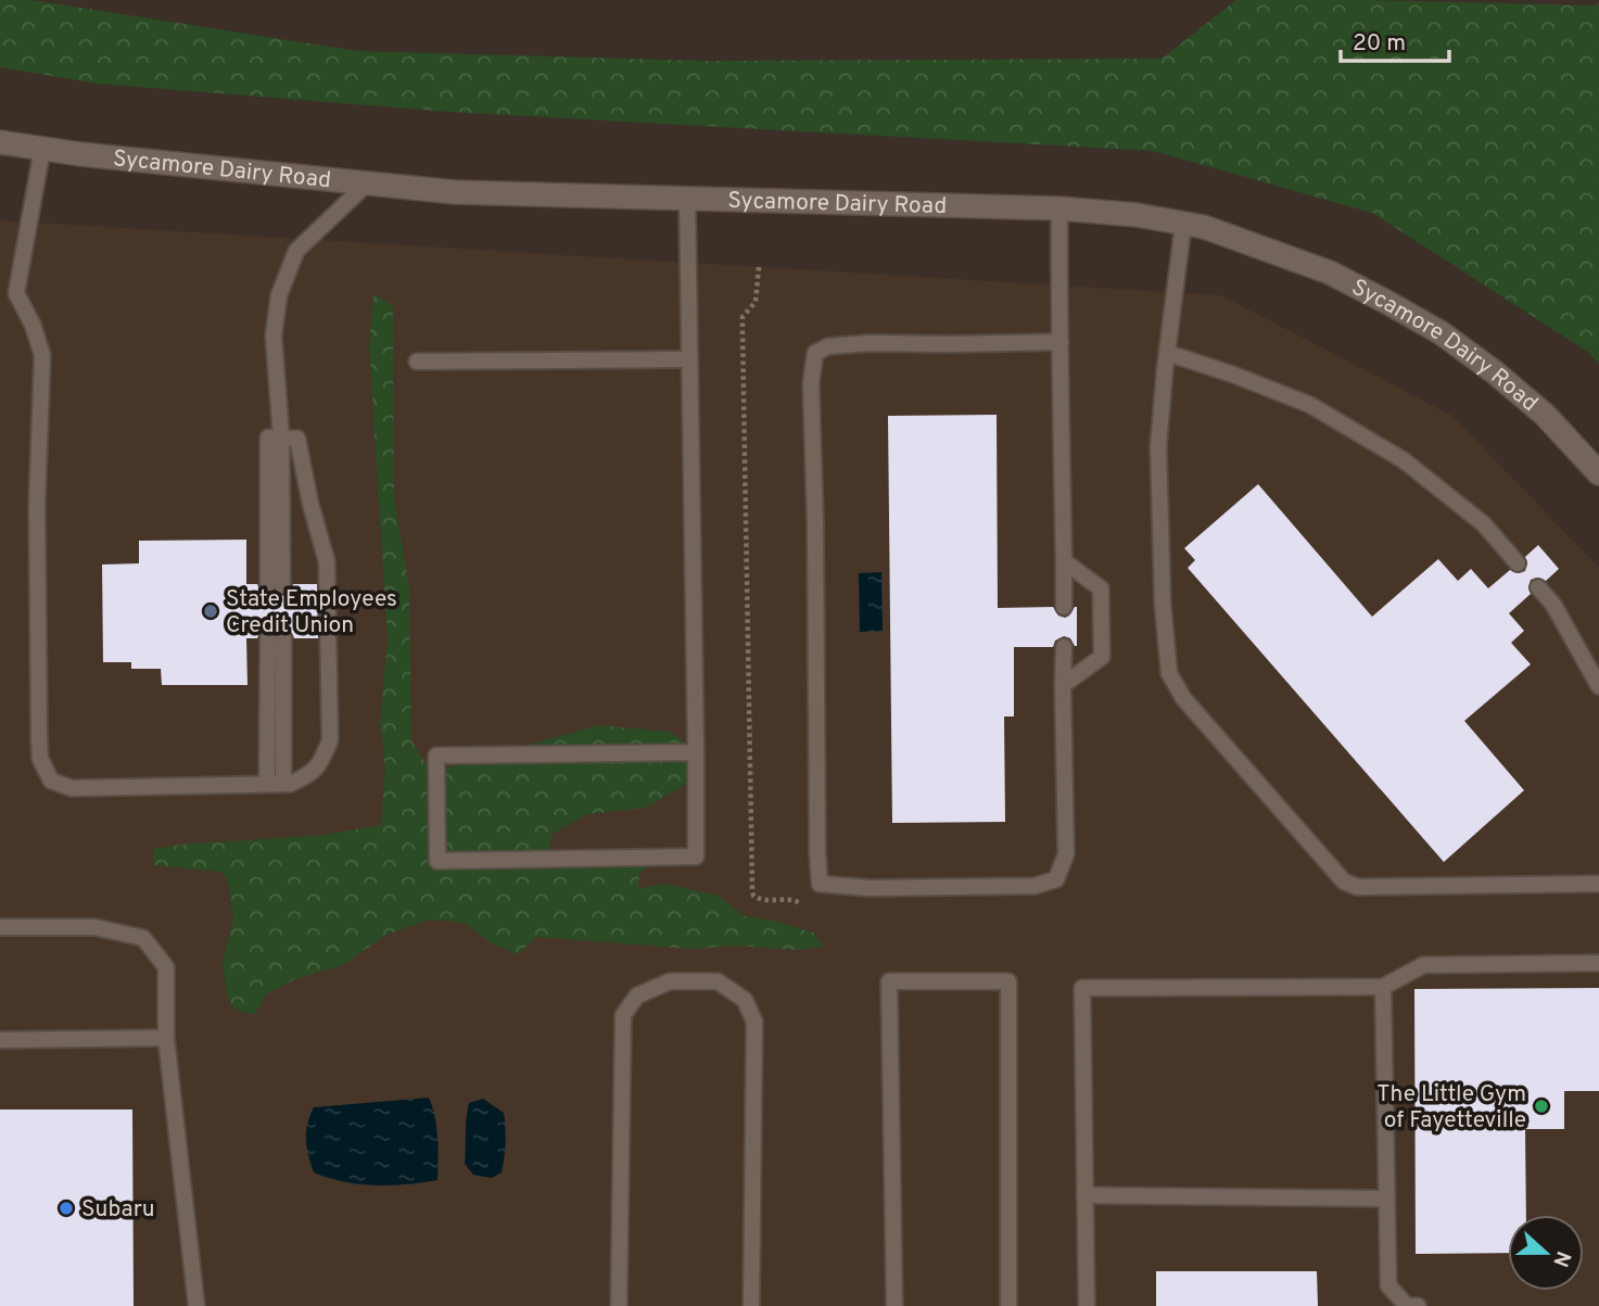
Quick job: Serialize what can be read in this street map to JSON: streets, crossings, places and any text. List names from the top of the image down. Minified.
{"streets":{"street":["Sycamore Dairy Road"]},"places":["State Employees Credit Union","The Little Gym of Fayetteville","Subaru"],"scale_bar":"20 m","north":"right"}
